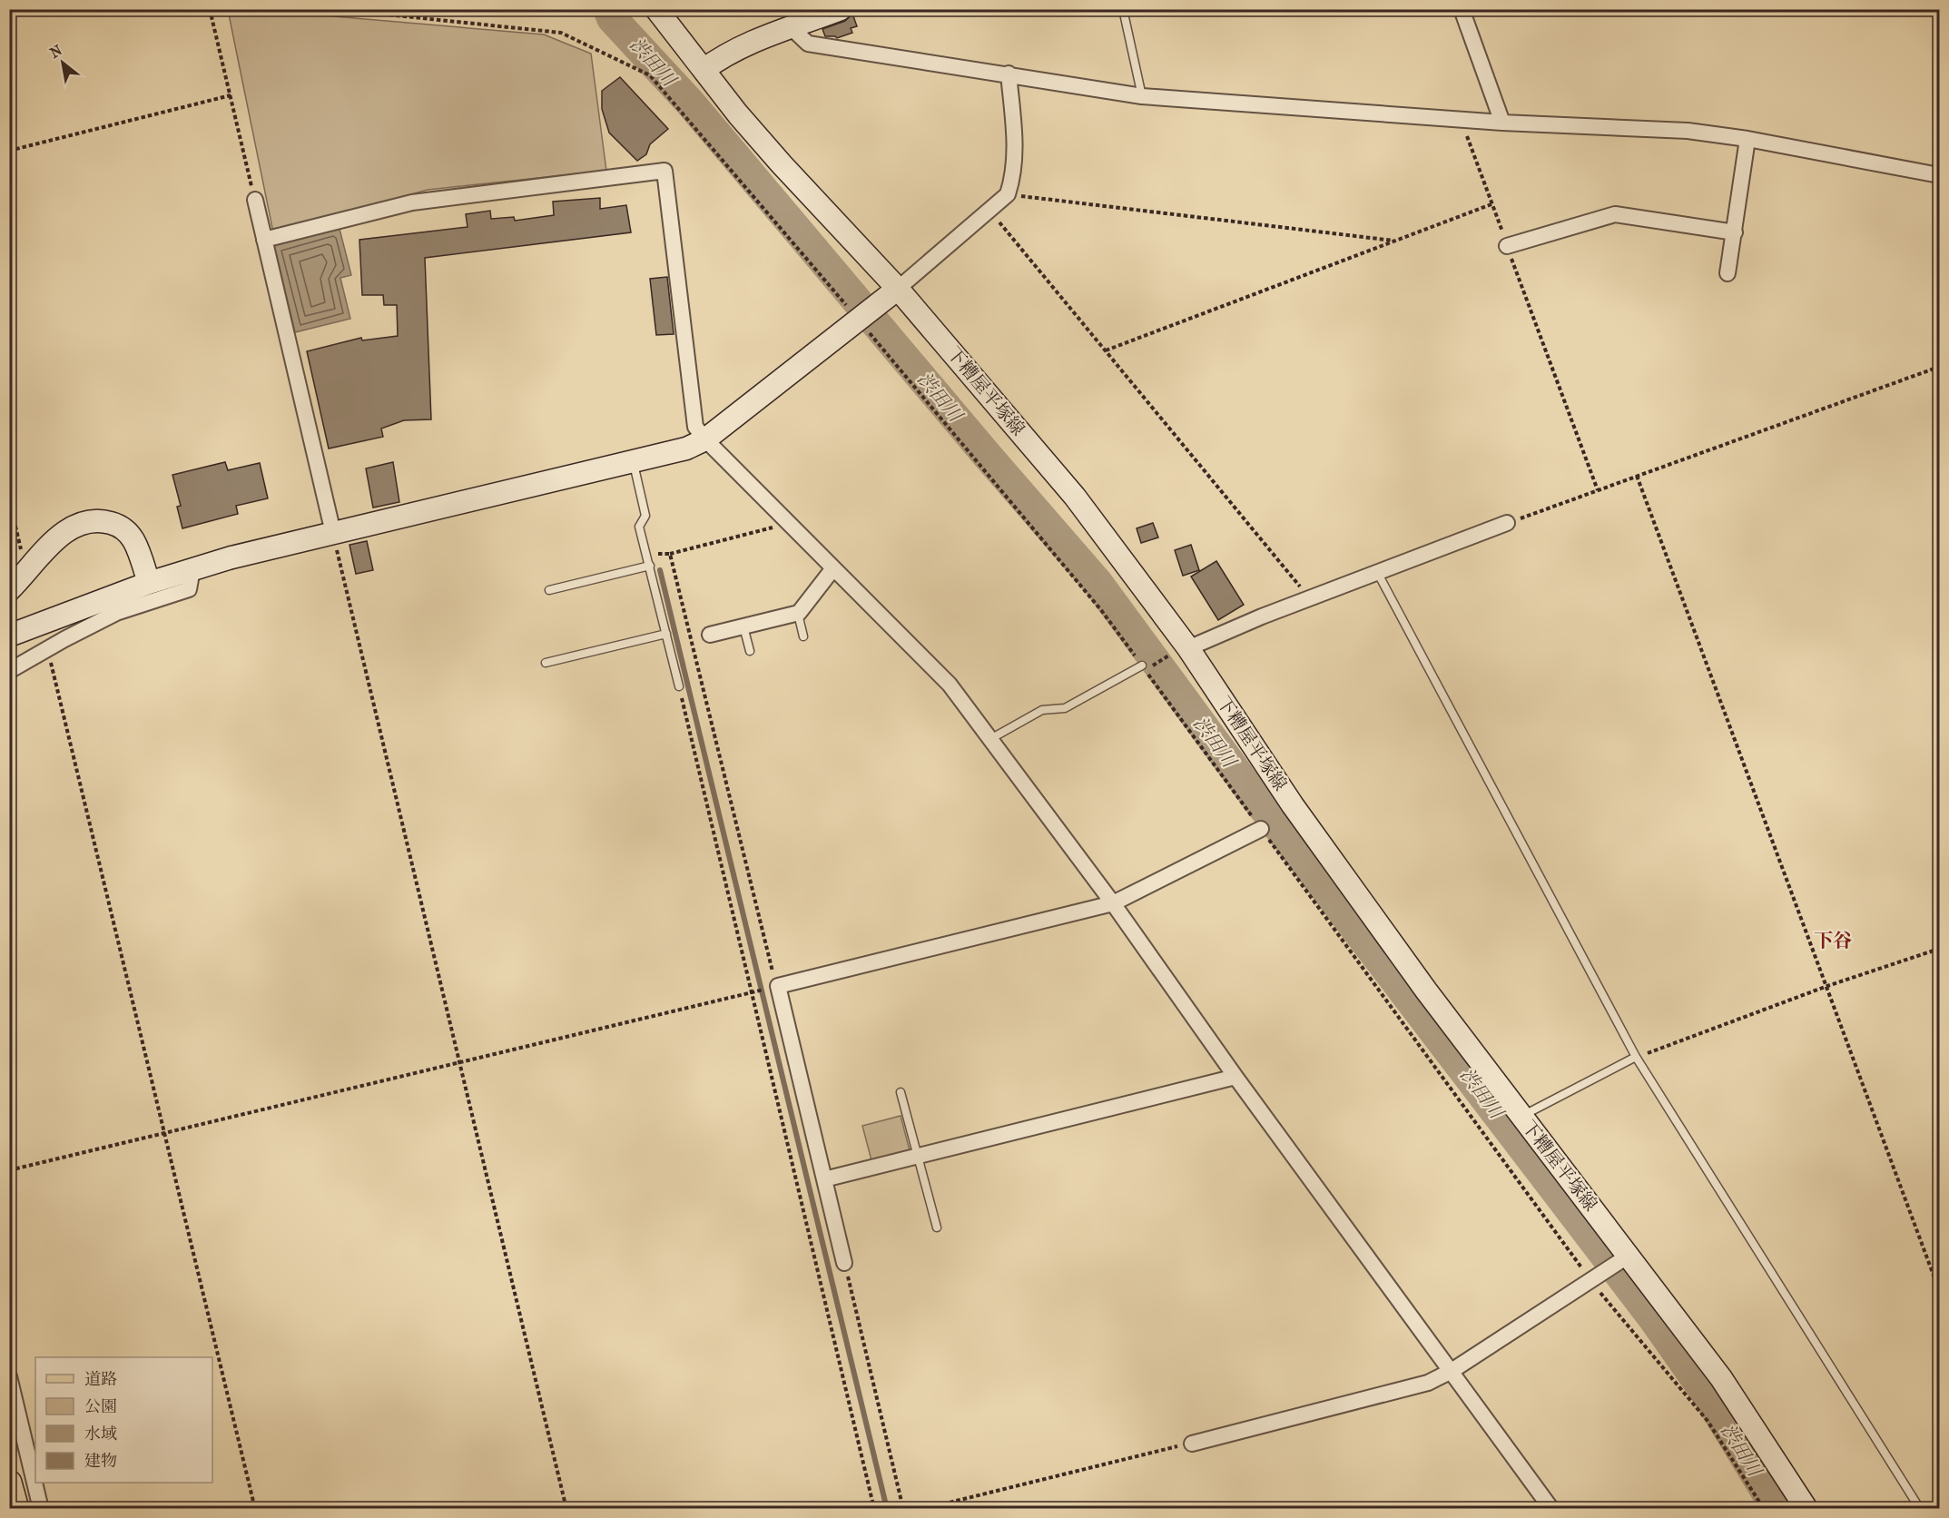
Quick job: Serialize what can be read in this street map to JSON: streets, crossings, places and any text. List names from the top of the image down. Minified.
{"streets":{"main road":["下糟屋平塚線"]},"districts":["下谷"],"water":["渋田川"],"legend":["道路","公園","水域","建物"],"north":"top left"}
